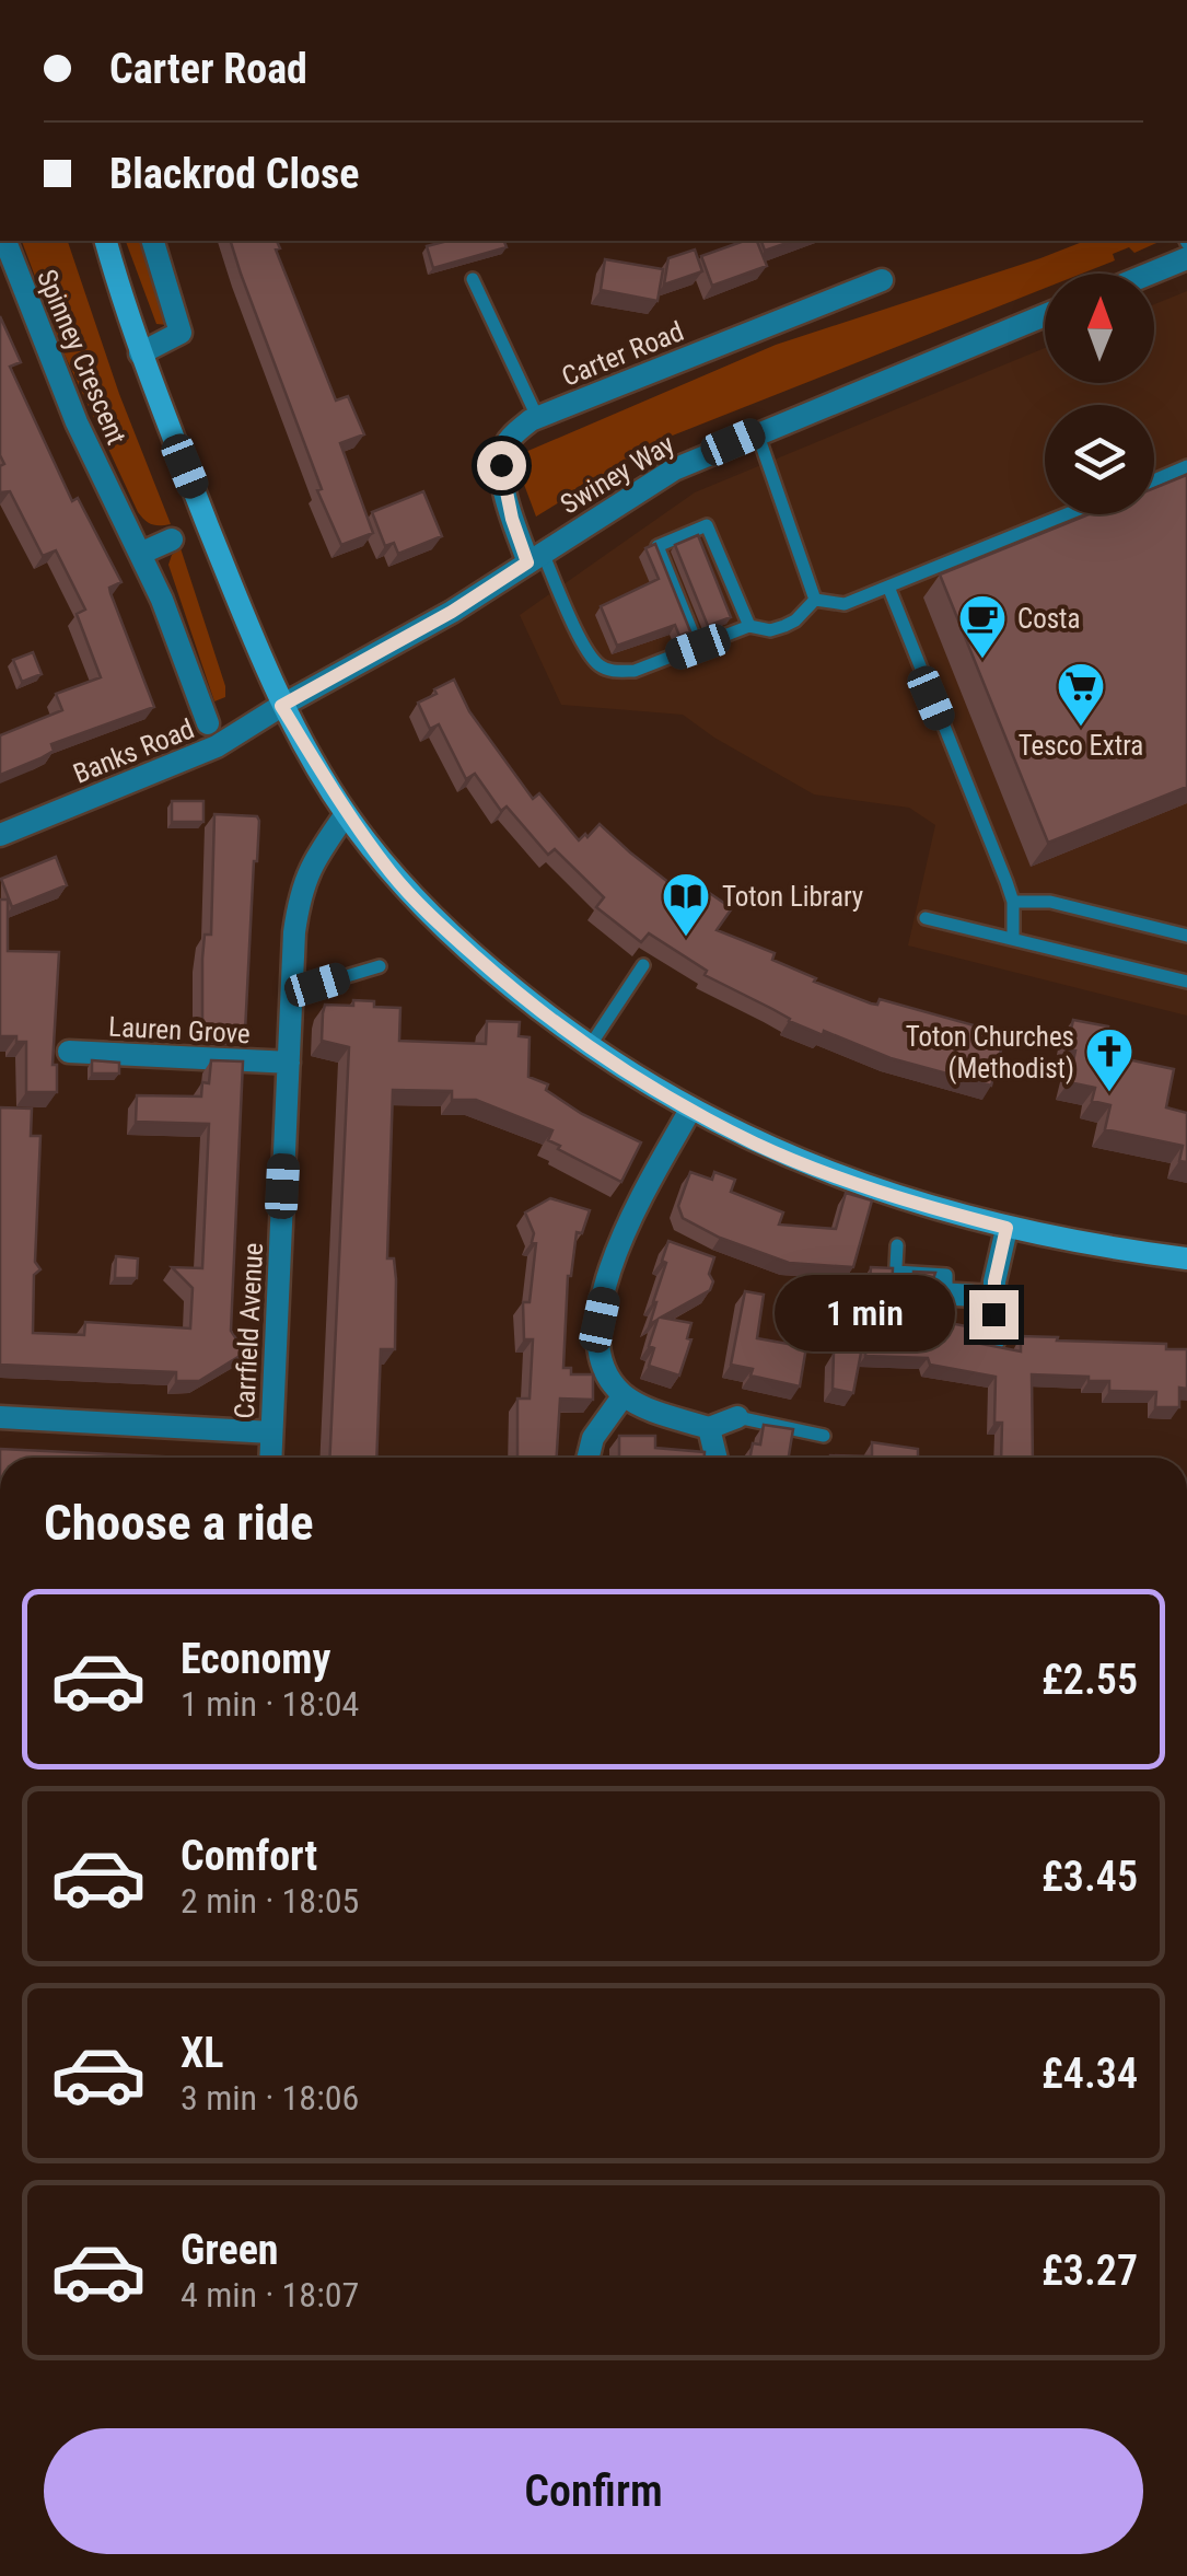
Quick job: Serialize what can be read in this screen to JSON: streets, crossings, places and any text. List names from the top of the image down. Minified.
{"streets":{"street":["Carter Road","Spinney Crescent","Swiney Way","Banks Road","Lauren Grove","Carrfield Avenue"]},"crossings":[["Carter Road","Swiney Way"],["Swiney Way","Banks Road"],["Lauren Grove","Carrfield Avenue"]],"places":{"cafe":["Costa"],"supermarket":["Tesco Extra"],"library":["Toton Library"],"church":["Toton Churches (Methodist)"]},"north":"top","page":{"banner":["Carter Road","Blackrod Close"],"bubble":"1 min","heading":"Choose a ride","list":[{"name":"Economy","note":"1 min · 18:04","value":"£2.55"},{"name":"Comfort","note":"2 min · 18:05","value":"£3.45"},{"name":"XL","note":"3 min · 18:06","value":"£4.34"},{"name":"Green","note":"4 min · 18:07","value":"£3.27"}],"buttons":"Confirm"}}
